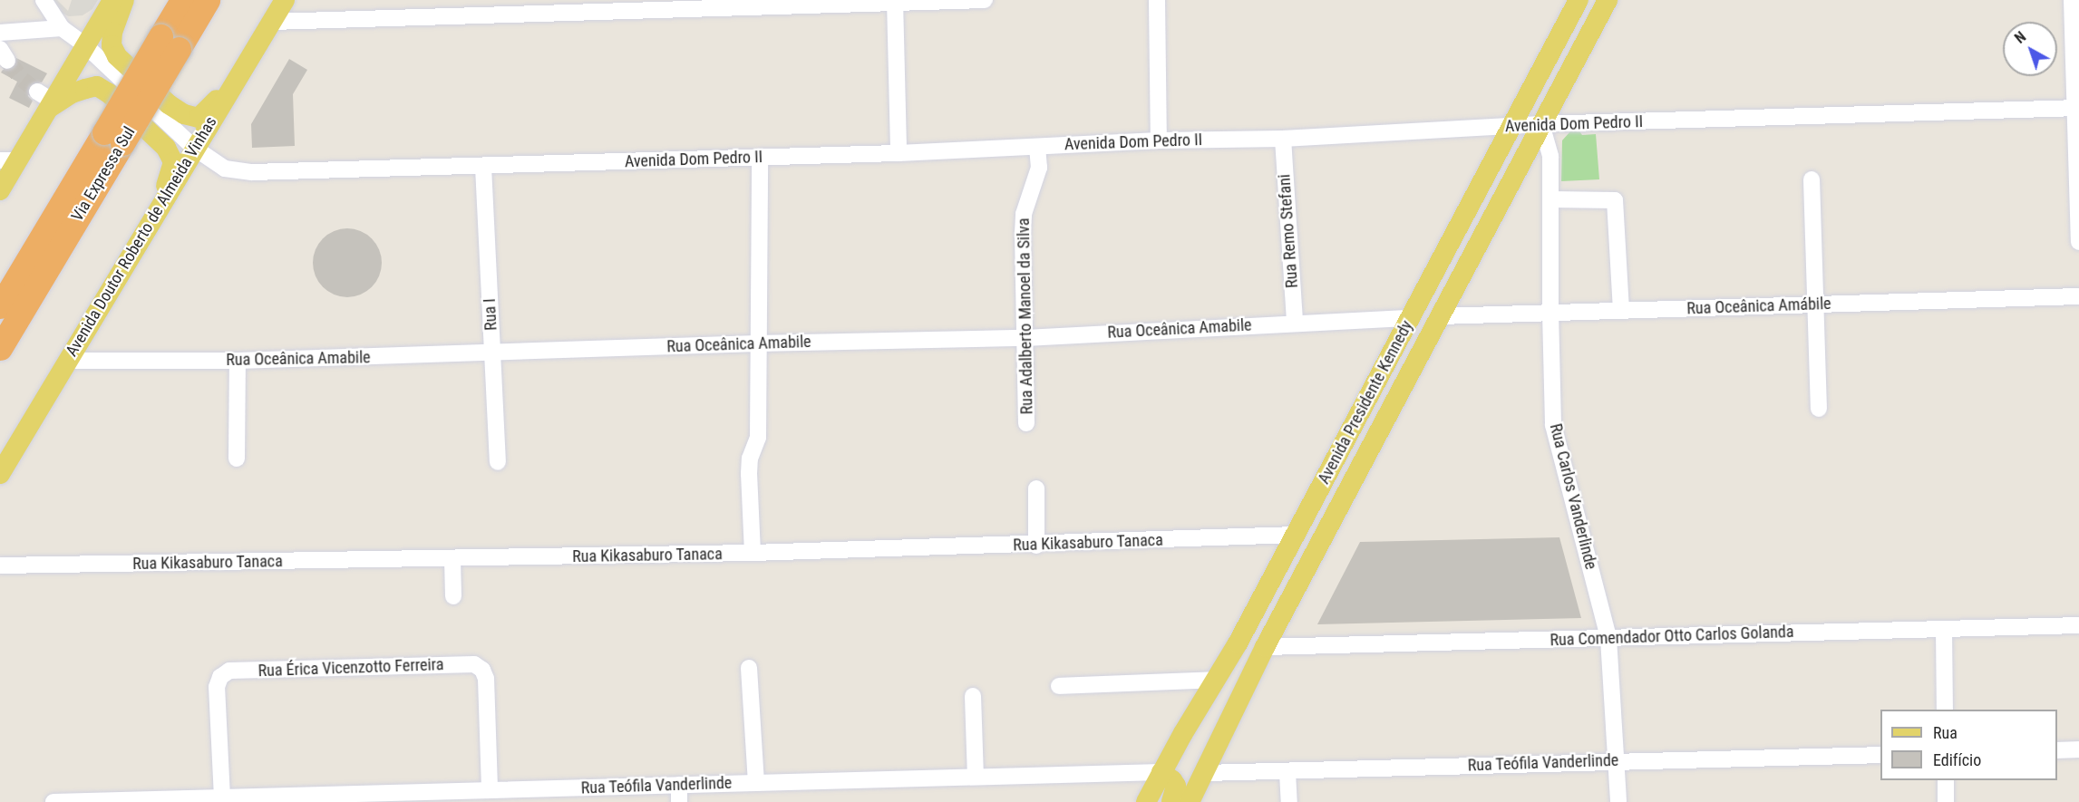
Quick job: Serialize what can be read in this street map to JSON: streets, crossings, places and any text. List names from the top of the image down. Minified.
{"streets":{"highway":["Via Expressa Sul"],"main road":["Avenida Doutor Roberto de Almeida Vinhas","Avenida Presidente Kennedy"],"street":["Avenida Dom Pedro II","Rua Remo Stefani","Rua Oceânica Amábile","Rua I","Rua Adalberto Manoel da Silva","Rua Oceânica Amabile","Rua Carlos Vanderlinde","Rua Kikasaburo Tanaca","Rua Comendador Otto Carlos Golanda","Rua Érica Vicenzotto Ferreira","Rua Teófila Vanderlinde"]},"crossings":[["Avenida Dom Pedro II","Rua Remo Stefani"],["Avenida Dom Pedro II","Avenida Doutor Roberto de Almeida Vinhas"],["Avenida Dom Pedro II","Rua I"],["Avenida Dom Pedro II","Rua Adalberto Manoel da Silva"],["Avenida Dom Pedro II","Avenida Presidente Kennedy"],["Avenida Dom Pedro II","Rua Carlos Vanderlinde"],["Rua Remo Stefani","Rua Oceânica Amabile"],["Avenida Doutor Roberto de Almeida Vinhas","Rua Oceânica Amabile"],["Rua Oceânica Amábile","Avenida Presidente Kennedy"],["Rua Oceânica Amábile","Rua Carlos Vanderlinde"],["Rua I","Rua Oceânica Amabile"],["Rua Adalberto Manoel da Silva","Rua Oceânica Amabile"],["Rua Oceânica Amabile","Avenida Presidente Kennedy"],["Avenida Presidente Kennedy","Rua Carlos Vanderlinde"],["Avenida Presidente Kennedy","Rua Kikasaburo Tanaca"],["Avenida Presidente Kennedy","Rua Comendador Otto Carlos Golanda"],["Avenida Presidente Kennedy","Rua Teófila Vanderlinde"],["Rua Carlos Vanderlinde","Rua Comendador Otto Carlos Golanda"],["Rua Carlos Vanderlinde","Rua Teófila Vanderlinde"],["Rua Érica Vicenzotto Ferreira","Rua Teófila Vanderlinde"]],"legend":["Rua","Edifício"],"north":"top left"}
